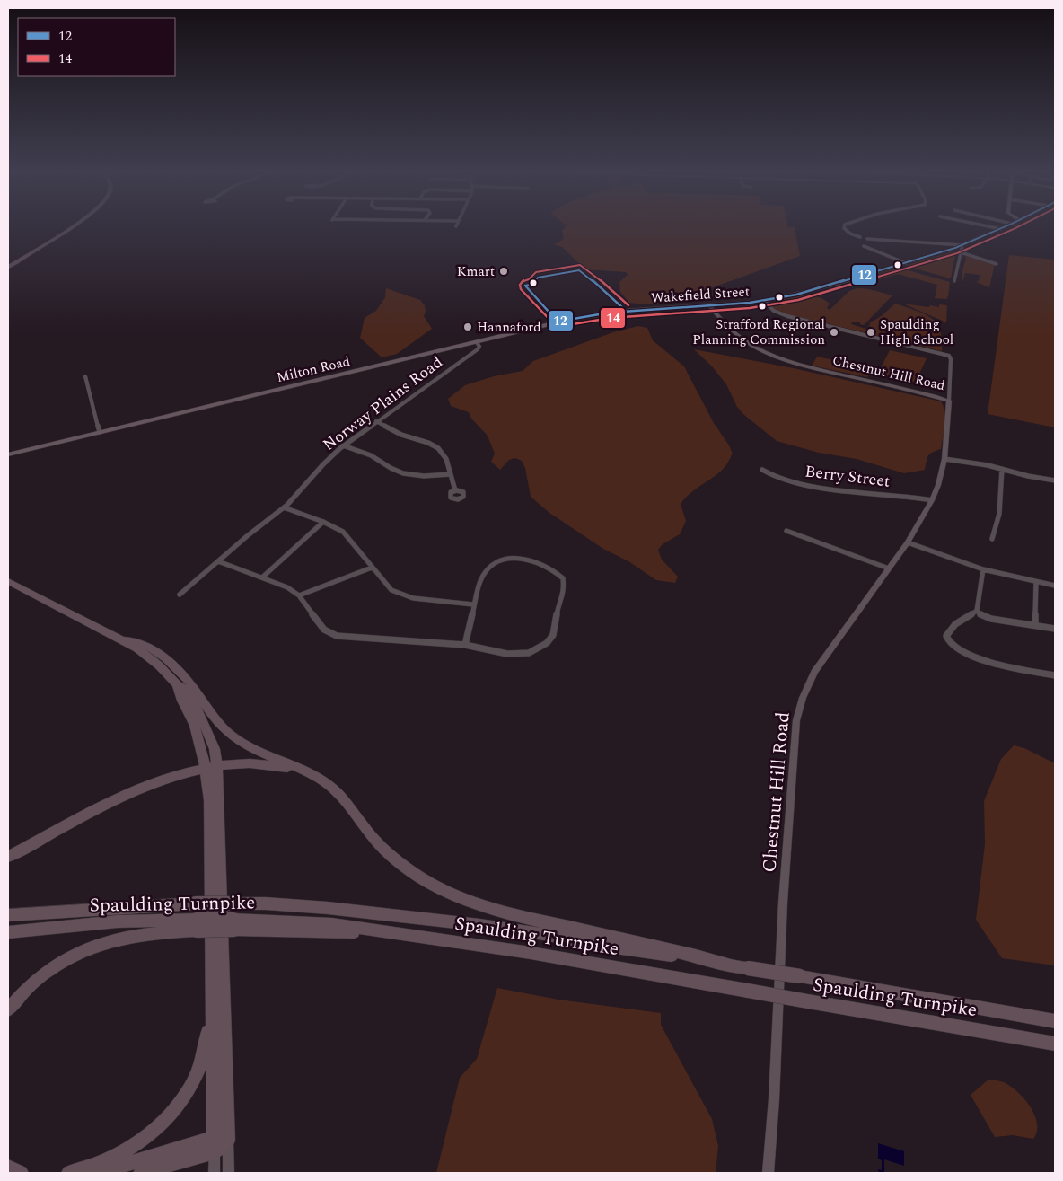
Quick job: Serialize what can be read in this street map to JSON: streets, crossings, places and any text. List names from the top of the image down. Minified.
{"streets":{"highway":["Spaulding Turnpike"],"main road":["Wakefield Street","Milton Road"],"street":["Chestnut Hill Road","Norway Plains Road","Berry Street"]},"crossings":[["Wakefield Street","Milton Road"],["Wakefield Street","Chestnut Hill Road"],["Milton Road","Norway Plains Road"],["Chestnut Hill Road","Berry Street"]],"places":["Kmart","Hannaford","Strafford Regional Planning Commission","Spaulding High School"],"lines":["transit line 12","transit line 14"],"legend":["12","14"]}
